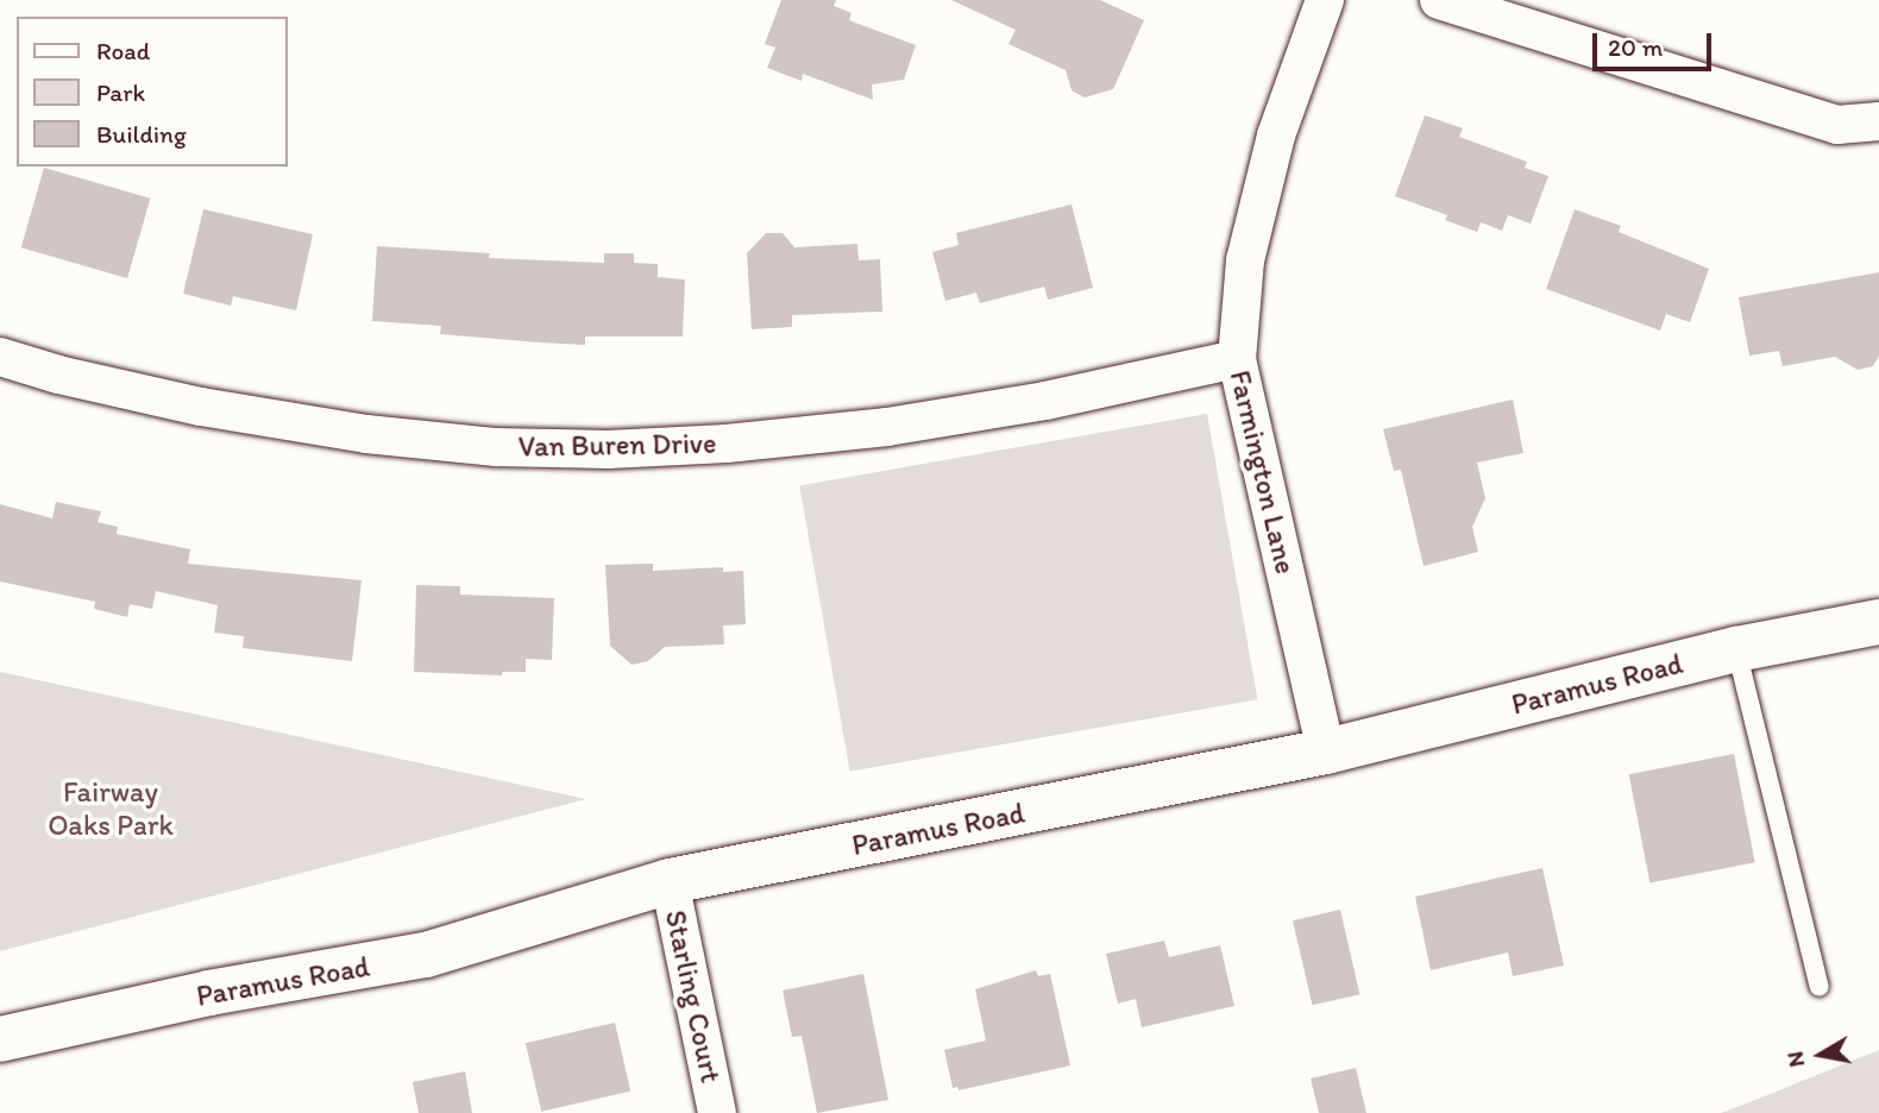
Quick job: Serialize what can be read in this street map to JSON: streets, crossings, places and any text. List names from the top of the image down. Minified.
{"streets":{"main road":["Paramus Road"],"street":["Van Buren Drive","Farmington Lane","Starling Court"]},"crossings":[["Van Buren Drive","Farmington Lane"],["Farmington Lane","Paramus Road"],["Paramus Road","Starling Court"]],"parks":["Fairway Oaks Park"],"legend":["Road","Park","Building"],"scale_bar":"20 m","north":"left"}
